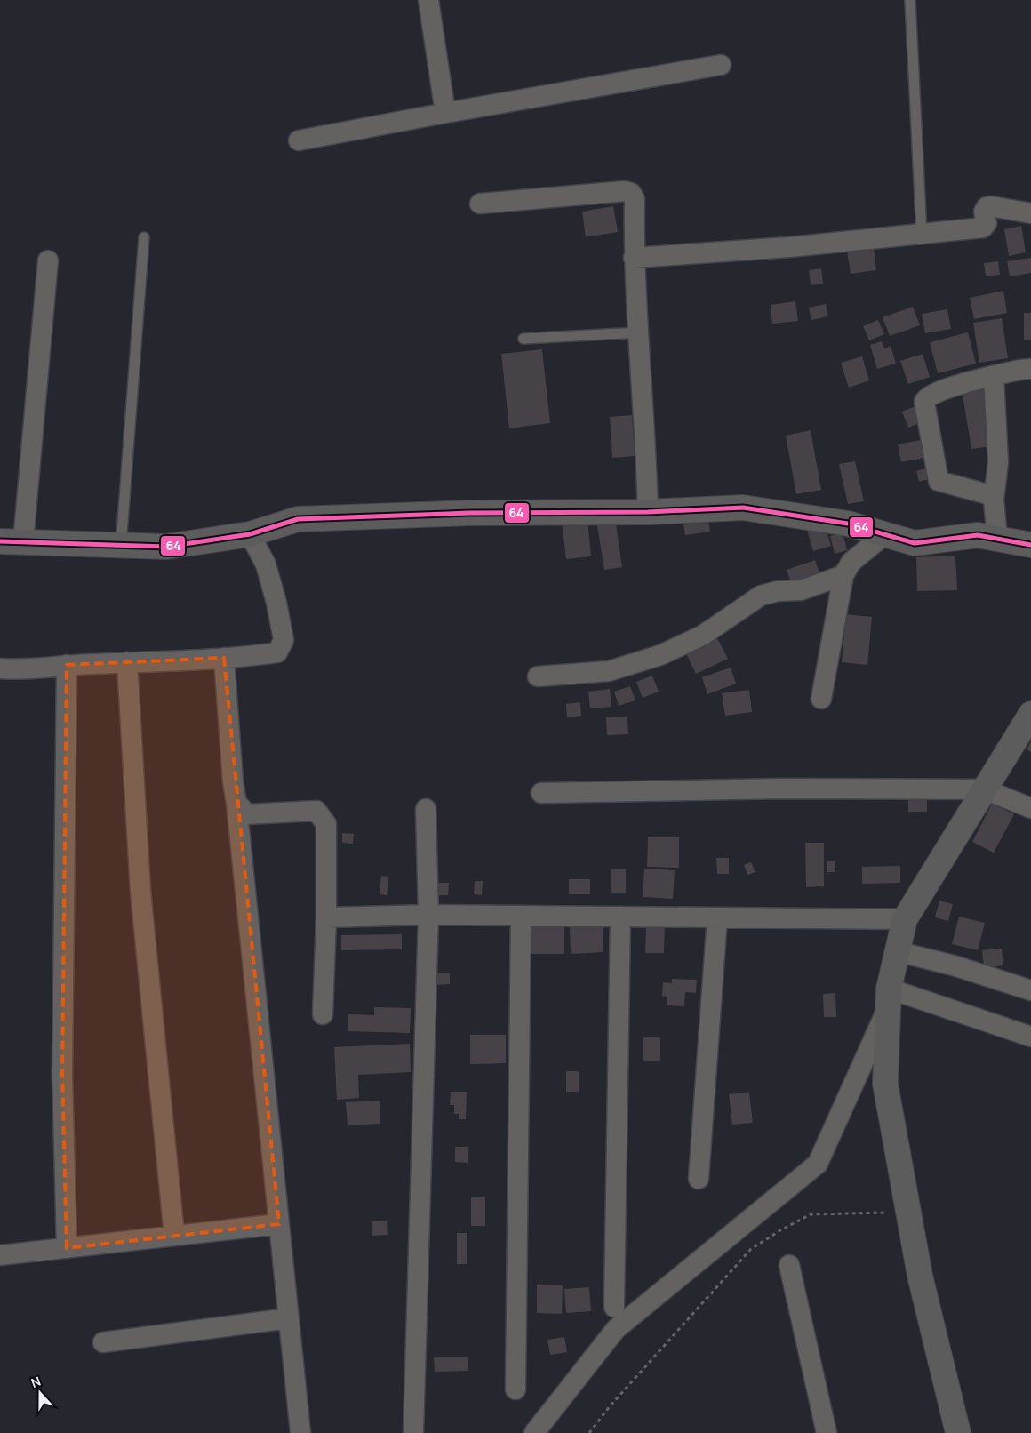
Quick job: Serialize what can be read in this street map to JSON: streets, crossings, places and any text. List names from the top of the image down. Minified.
{"lines":["transit line 64"],"north":"top"}
